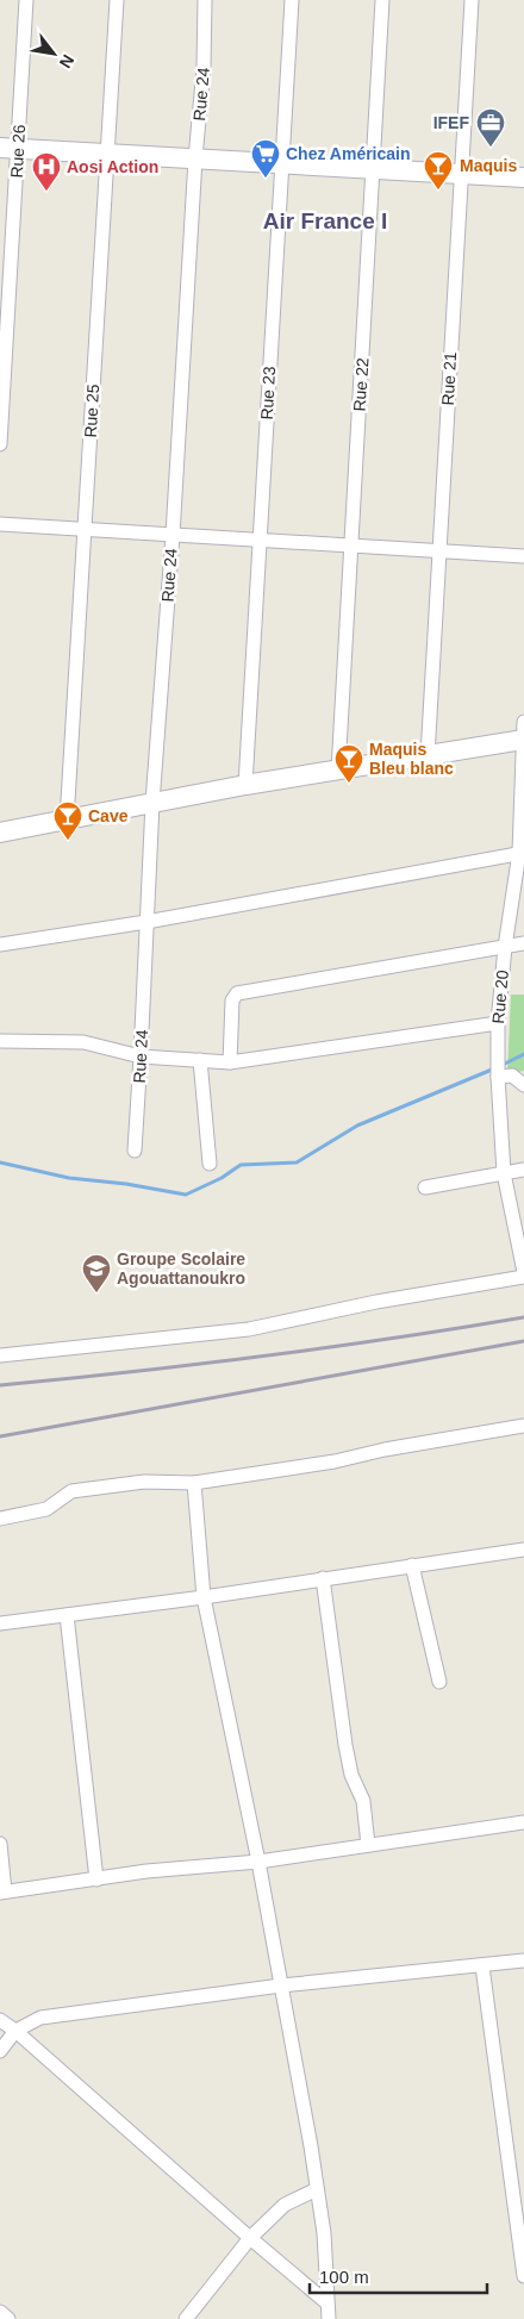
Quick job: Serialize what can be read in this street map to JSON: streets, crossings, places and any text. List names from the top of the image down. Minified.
{"streets":{"street":["Rue 24","Rue 26","Rue 21","Rue 22","Rue 23","Rue 25","Rue 20"]},"districts":["Air France I"],"places":{"office":["IFEF"],"supermarket":["Chez Américain"],"bar":["Maquis","Maquis Bleu blanc","Cave"],"hospital":["Aosi Action"],"school or university":["Groupe Scolaire Agouattanoukro"]},"scale_bar":"100 m","north":"bottom right"}
